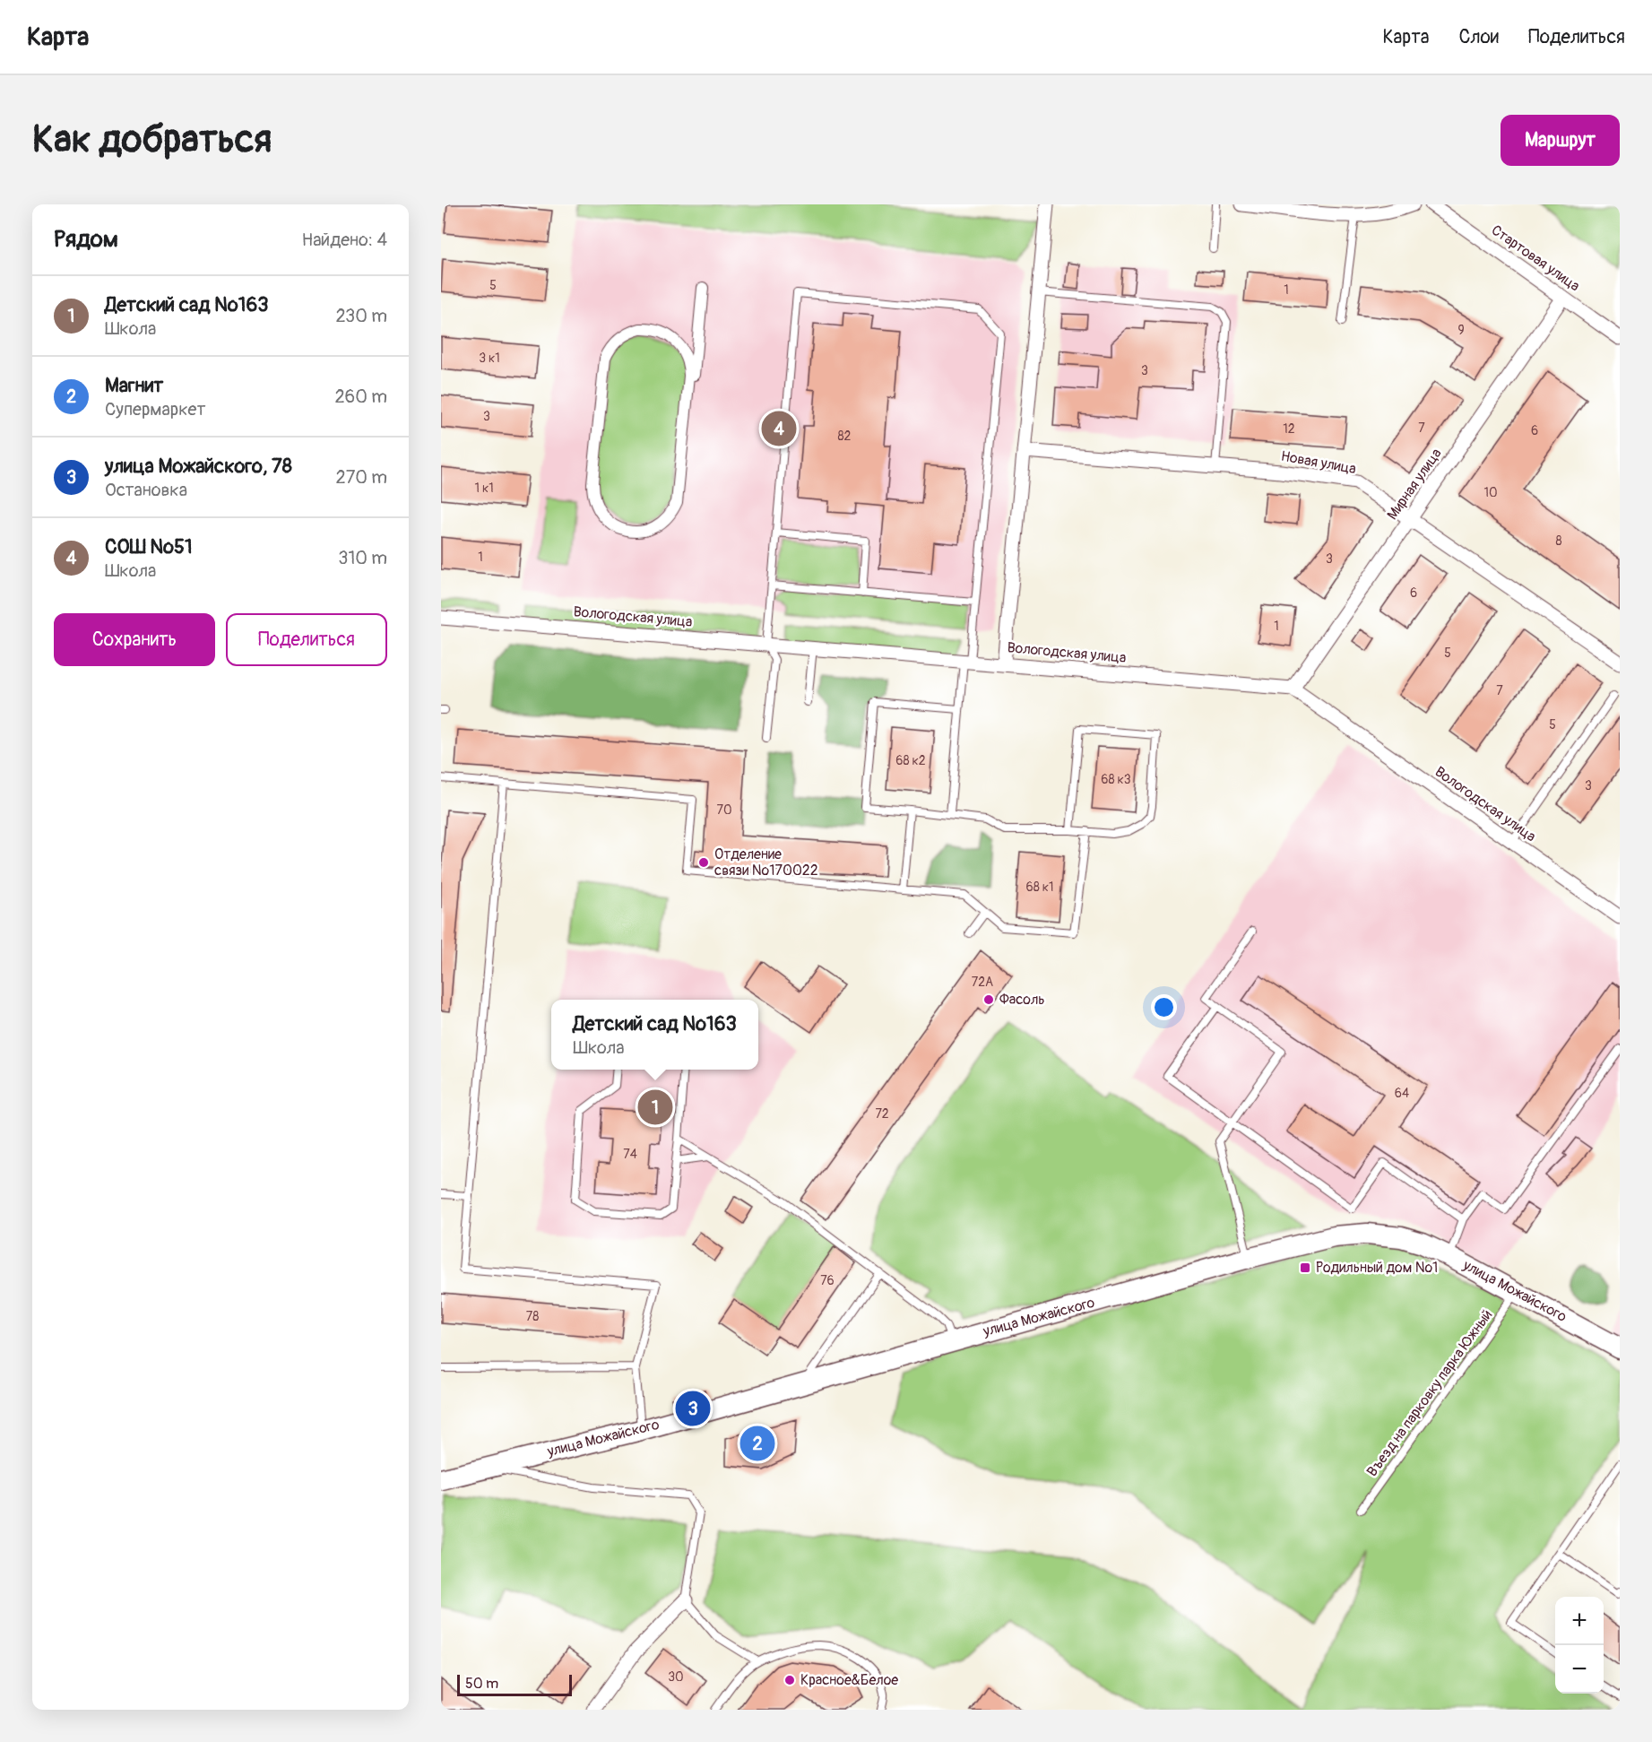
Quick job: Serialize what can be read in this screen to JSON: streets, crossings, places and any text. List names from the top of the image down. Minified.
{"streets":{"main road":["улица Можайского"],"street":["Стартовая улица","Новая улица","Мирная улица","Вологодская улица"],"lane":["Въезд на парковку парка Южный"]},"crossings":[["Стартовая улица","Мирная улица"],["Новая улица","Мирная улица"],["Мирная улица","Вологодская улица"],["улица Можайского","Въезд на парковку парка Южный"]],"places":{"other":["Отделение связи №170022","Фасоль","Красное&Белое"],"transit":["Родильный дом №1"]},"house_numbers":["5","1","9","3 к1","3","3","7","12","6","82","1 к1","10","8","1","3","6","1","5","7","5","68 к2","68 к3","3","70","68 к1","72А","64","72","74","76","78","30"],"scale_bar":"50 m","page":{"header":"Карта","nav":["Карта","Слои","Поделиться"],"buttons":["Маршрут",["Сохранить","Поделиться"]],"title":"Как добраться","heading":["Рядом","Найдено: 4"],"list":[{"mark":"1","name":"Детский сад №163","note":"Школа","value":"230 m"},{"mark":"2","name":"Магнит","note":"Супермаркет","value":"260 m"},{"mark":"3","name":"улица Можайского, 78","note":"Остановка","value":"270 m"},{"mark":"4","name":"СОШ №51","note":"Школа","value":"310 m"}],"pins":["4","1","3","2"],"popup":["Детский сад №163","Школа"],"map_buttons":["+","−"],"scale":"50 m"}}
